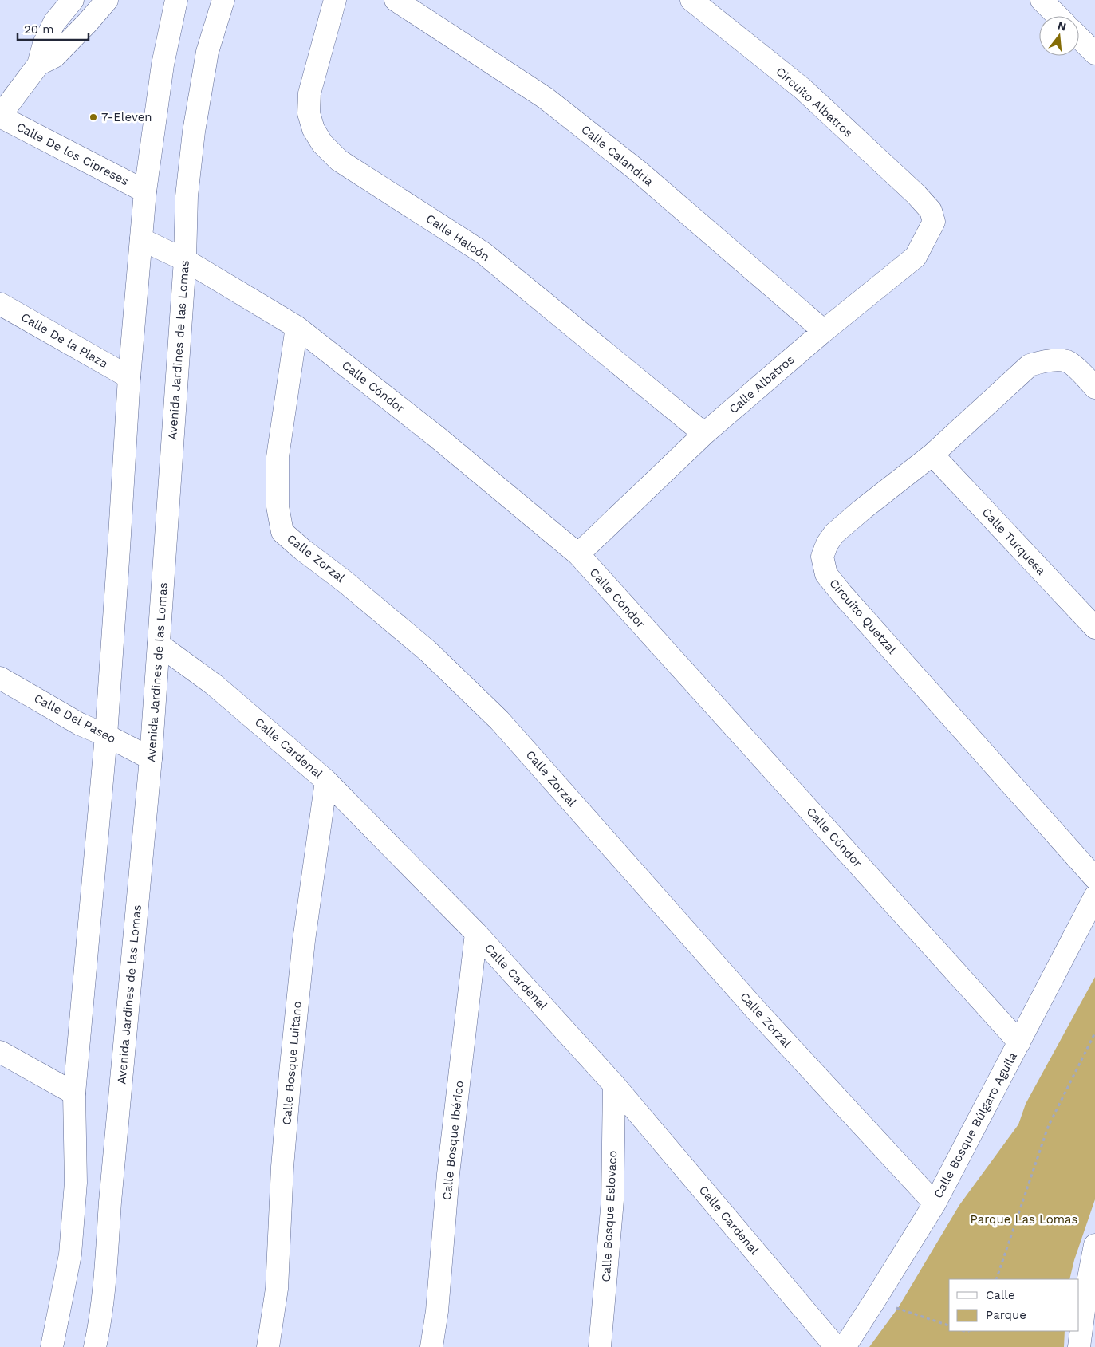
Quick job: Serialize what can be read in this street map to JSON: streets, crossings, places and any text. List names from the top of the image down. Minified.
{"streets":{"street":["Circuito Albatros","Calle De los Cipreses","Calle Calandria","Calle Halcón","Calle De la Plaza","Avenida Jardines de las Lomas","Calle Albatros","Calle Cóndor","Calle Turquesa","Calle Zorzal","Circuito Quetzal","Calle Del Paseo","Calle Cardenal","Calle Bosque Luitano","Calle Bosque Búlgaro Aguila","Calle Bosque Ibérico","Calle Bosque Eslovaco"]},"crossings":[["Circuito Albatros","Calle Albatros"],["Calle Calandria","Calle Albatros"],["Calle Halcón","Calle Albatros"],["Avenida Jardines de las Lomas","Calle Cóndor"],["Avenida Jardines de las Lomas","Calle Del Paseo"],["Avenida Jardines de las Lomas","Calle Cardenal"],["Calle Albatros","Calle Cóndor"],["Calle Cóndor","Calle Zorzal"],["Calle Cóndor","Calle Bosque Búlgaro Aguila"],["Calle Turquesa","Circuito Quetzal"],["Calle Zorzal","Calle Bosque Búlgaro Aguila"],["Calle Cardenal","Calle Bosque Luitano"],["Calle Cardenal","Calle Bosque Ibérico"],["Calle Cardenal","Calle Bosque Eslovaco"]],"parks":["Parque Las Lomas"],"places":["7-Eleven"],"legend":["Calle","Parque"],"scale_bar":"20 m","north":"top"}
